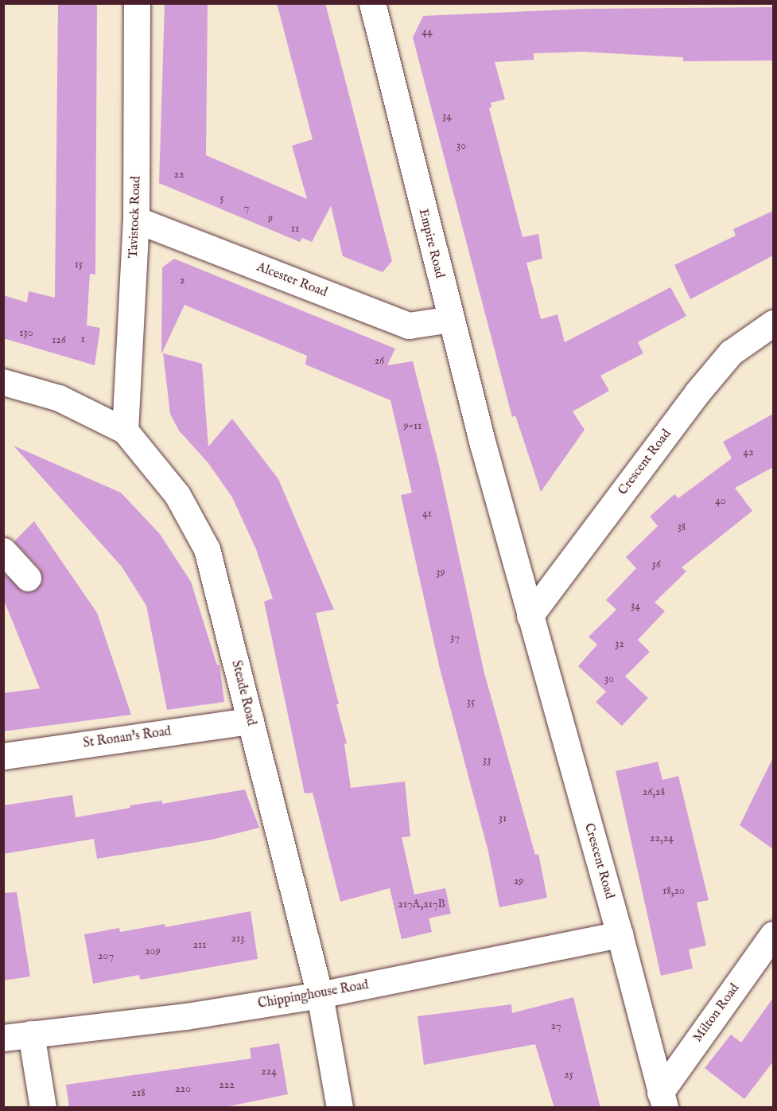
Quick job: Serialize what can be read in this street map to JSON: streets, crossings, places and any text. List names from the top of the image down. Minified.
{"streets":{"street":["Tavistock Road","Empire Road","Alcester Road","Crescent Road","Steade Road","St Ronan's Road","Chippinghouse Road","Milton Road"]},"crossings":[["Tavistock Road","Alcester Road"],["Tavistock Road","Steade Road"],["Empire Road","Alcester Road"],["Empire Road","Crescent Road"],["Crescent Road","Chippinghouse Road"],["Crescent Road","Milton Road"],["Steade Road","St Ronan's Road"],["Steade Road","Chippinghouse Road"]],"house_numbers":["44","34","30","22","5","7","9","11","15","2","130","1","126","26","9-11","42","40","41","38","36","39","34","37","32","30","35","33","26,28","31","22,24","29","18,20","217A,217B","213","211","209","207","27","224","25","222","220","218"]}
